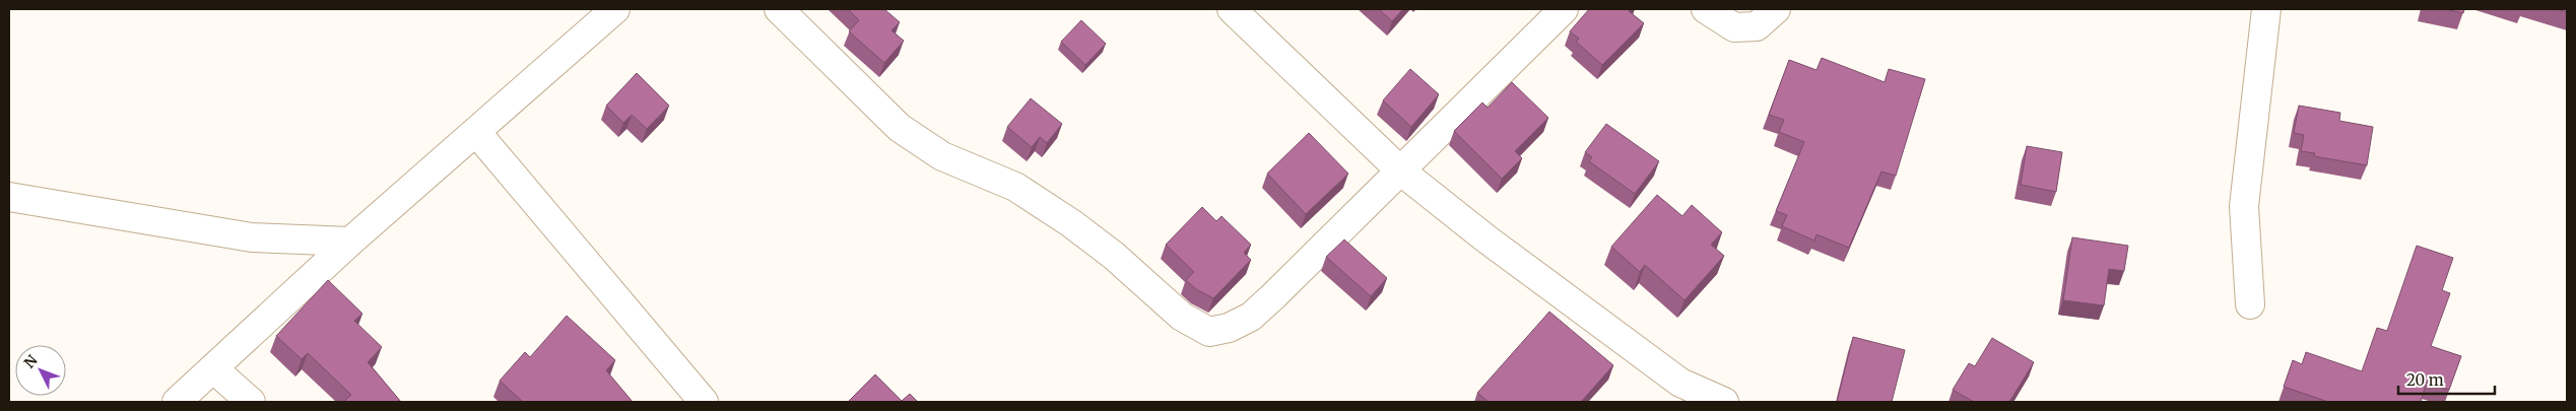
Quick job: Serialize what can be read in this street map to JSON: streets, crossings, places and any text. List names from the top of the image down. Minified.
{"scale_bar":"20 m","north":"top left"}
